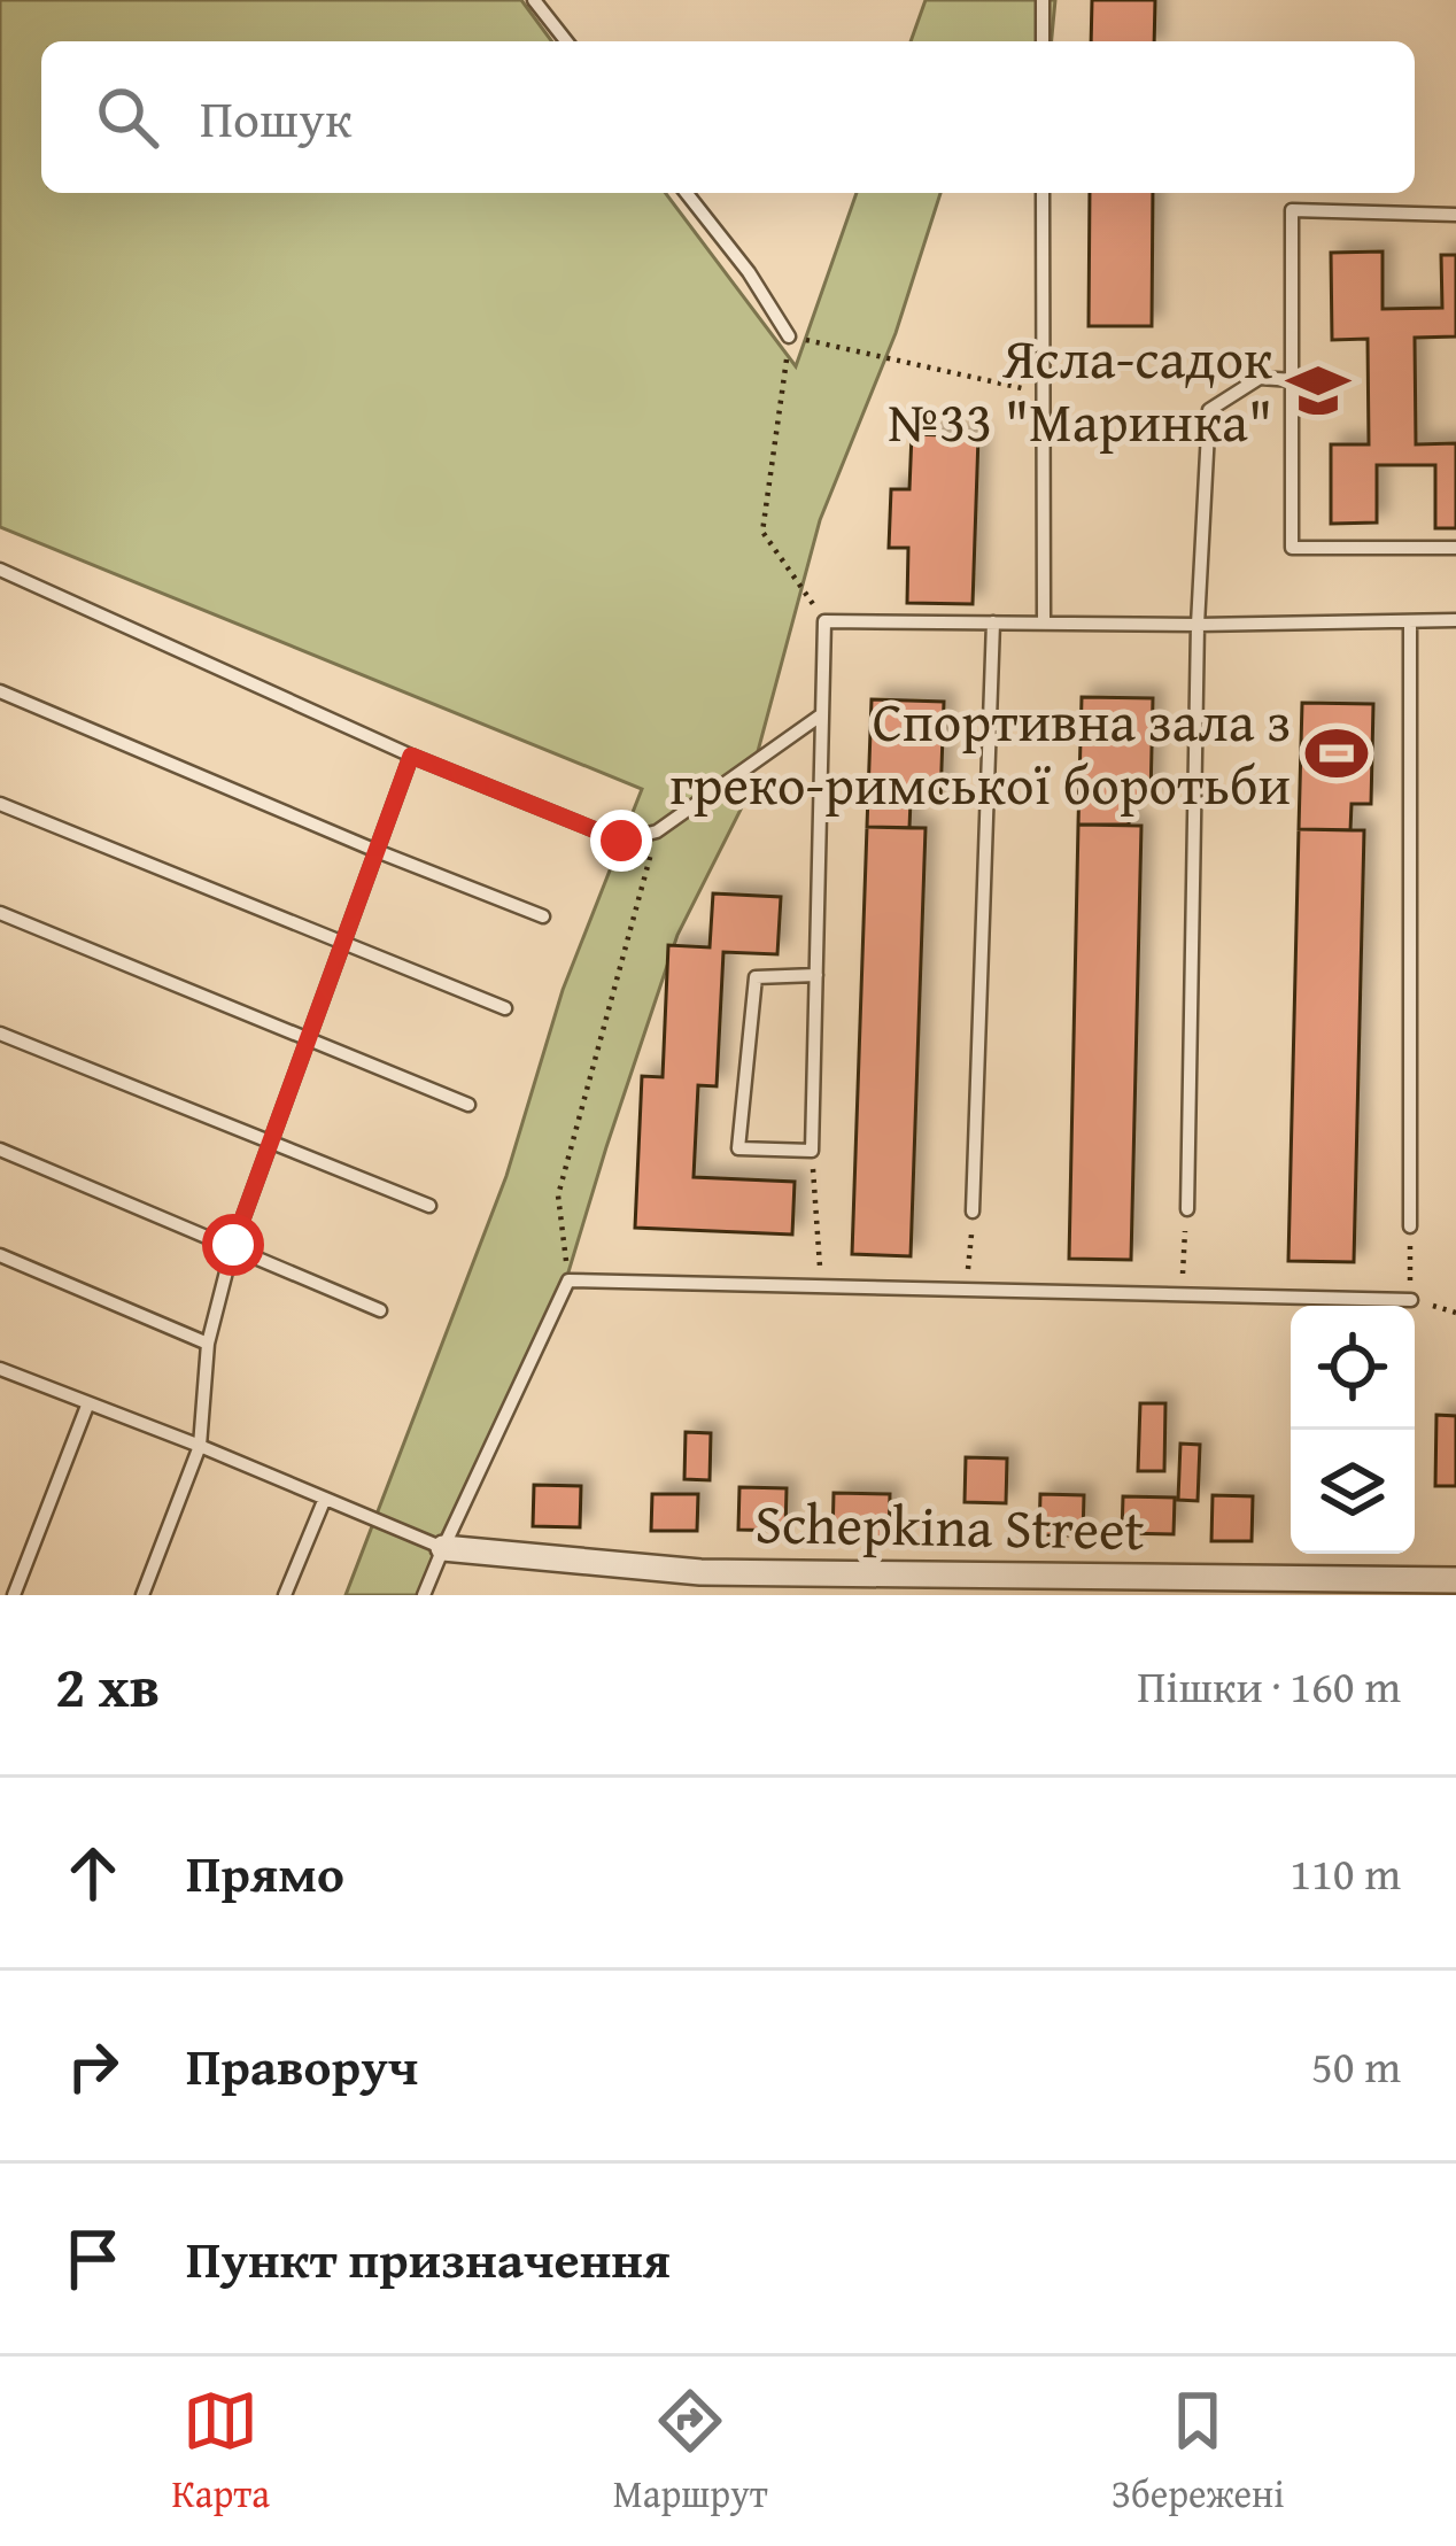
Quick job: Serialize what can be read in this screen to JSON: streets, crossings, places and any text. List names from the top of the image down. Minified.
{"streets":{"street":["Schepkina Street"]},"places":{"school or university":["Ясла-садок №33 \"Маринка\""],"sports":["Спортивна зала з греко-римської боротьби"]},"page":{"search":"Пошук","heading":["2 хв","Пішки · 160 m"],"list":[["Прямо","110 m"],["Праворуч","50 m"],"Пункт призначення"],"nav":["Карта","Маршрут","Збережені"]}}
